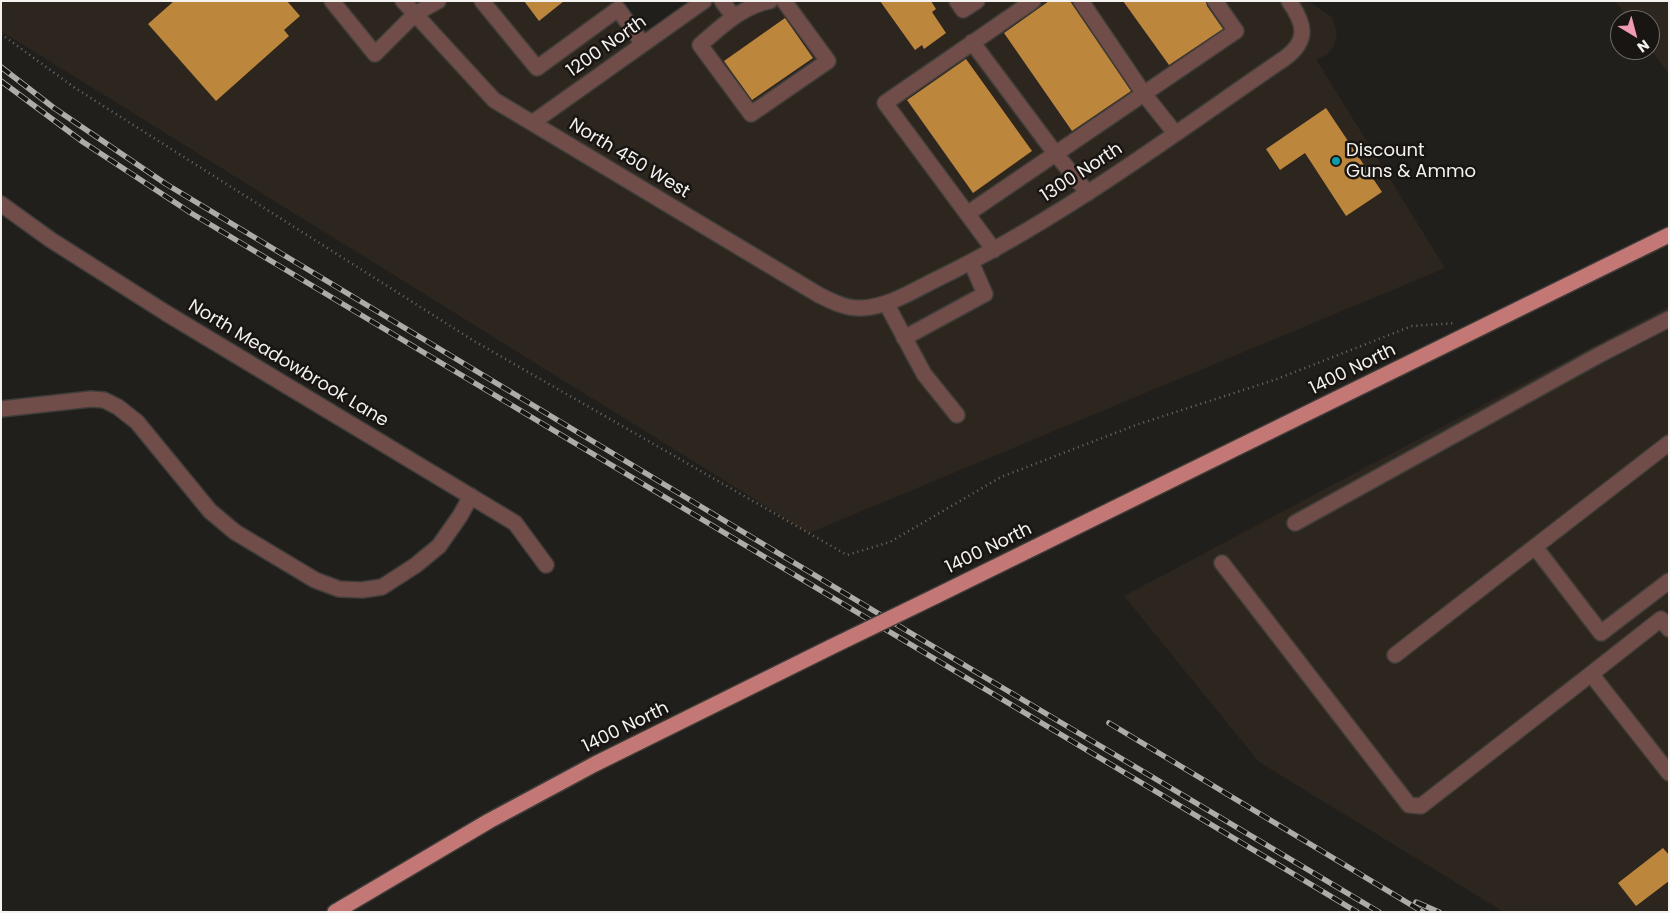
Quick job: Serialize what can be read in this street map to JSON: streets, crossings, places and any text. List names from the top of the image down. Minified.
{"streets":{"main road":["1400 North"],"street":["1200 North","North 450 West","1300 North","North Meadowbrook Lane"]},"crossings":[["1200 North","North 450 West"],["North 450 West","1300 North"]],"places":["Discount Guns & Ammo"],"north":"bottom right"}
